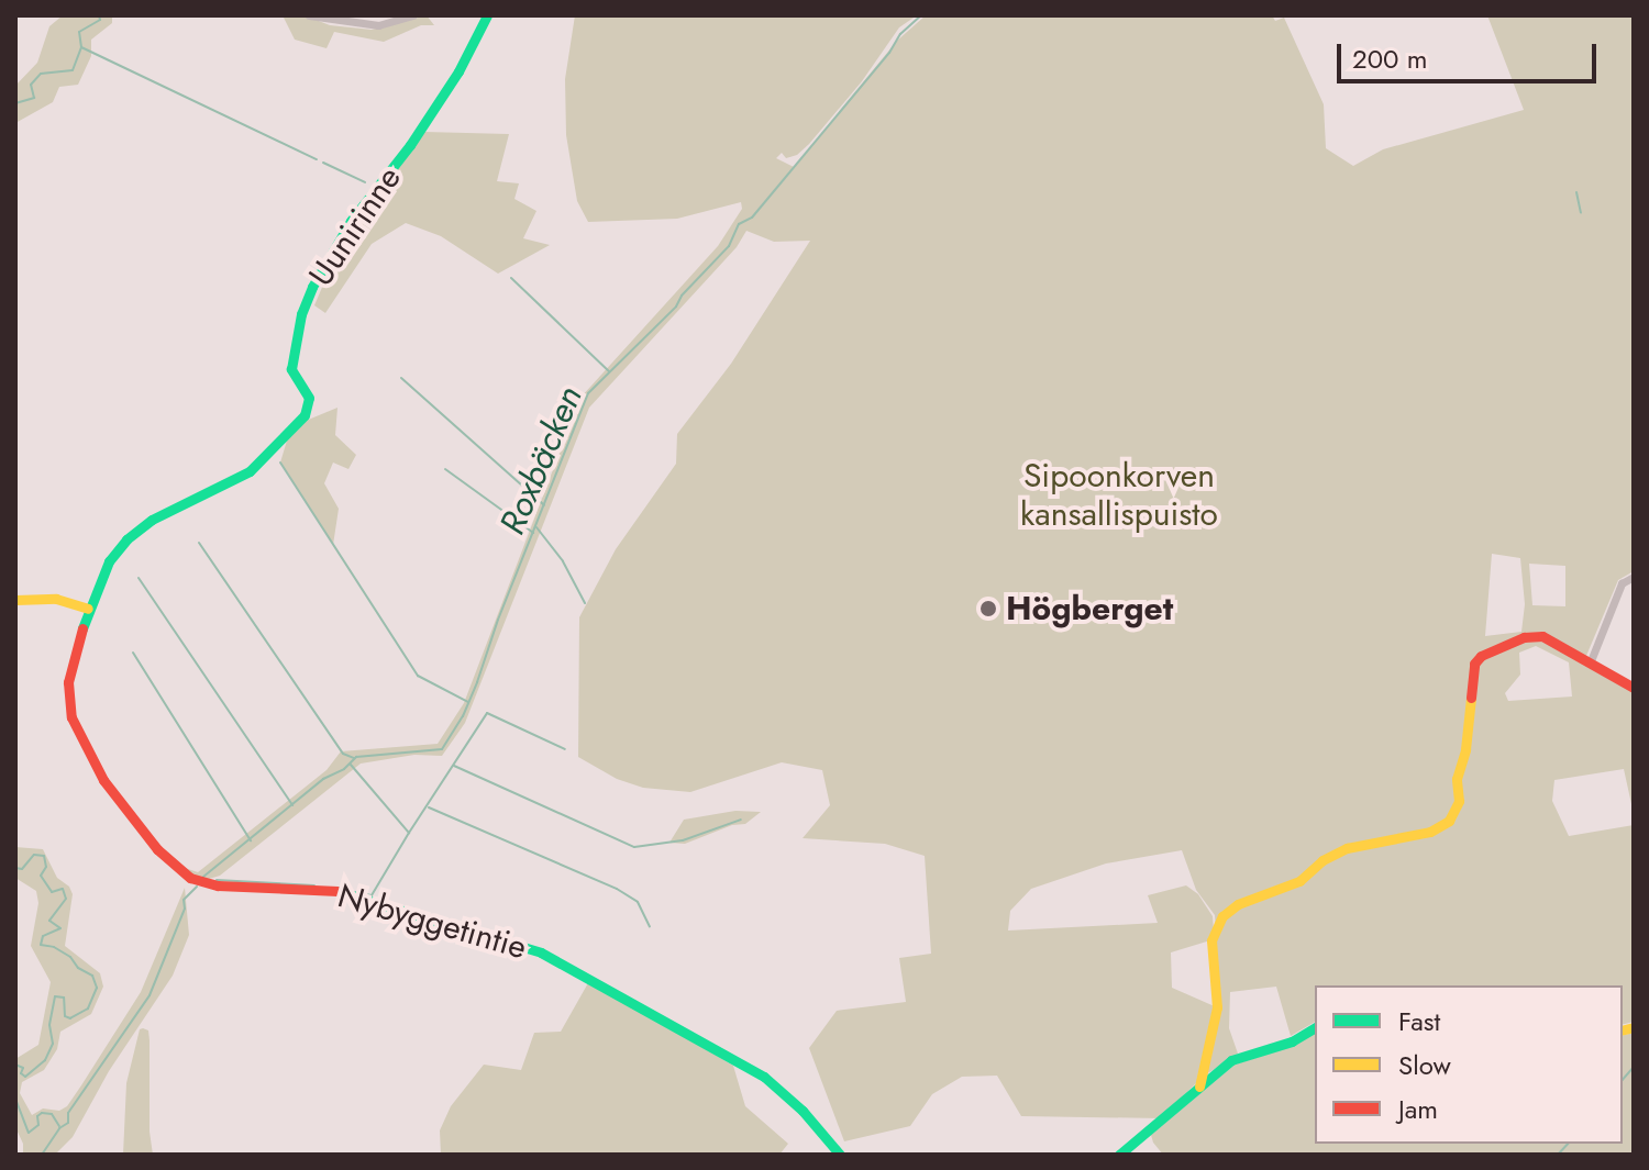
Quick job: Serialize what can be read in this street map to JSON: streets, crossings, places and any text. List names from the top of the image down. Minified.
{"streets":{"street":["Uunirinne","Nybyggetintie"]},"crossings":[["Uunirinne","Nybyggetintie"]],"water":["Roxbäcken"],"parks":["Sipoonkorven kansallispuisto"],"places":["Högberget"],"legend":["Fast","Slow","Jam"],"scale_bar":"200 m"}
